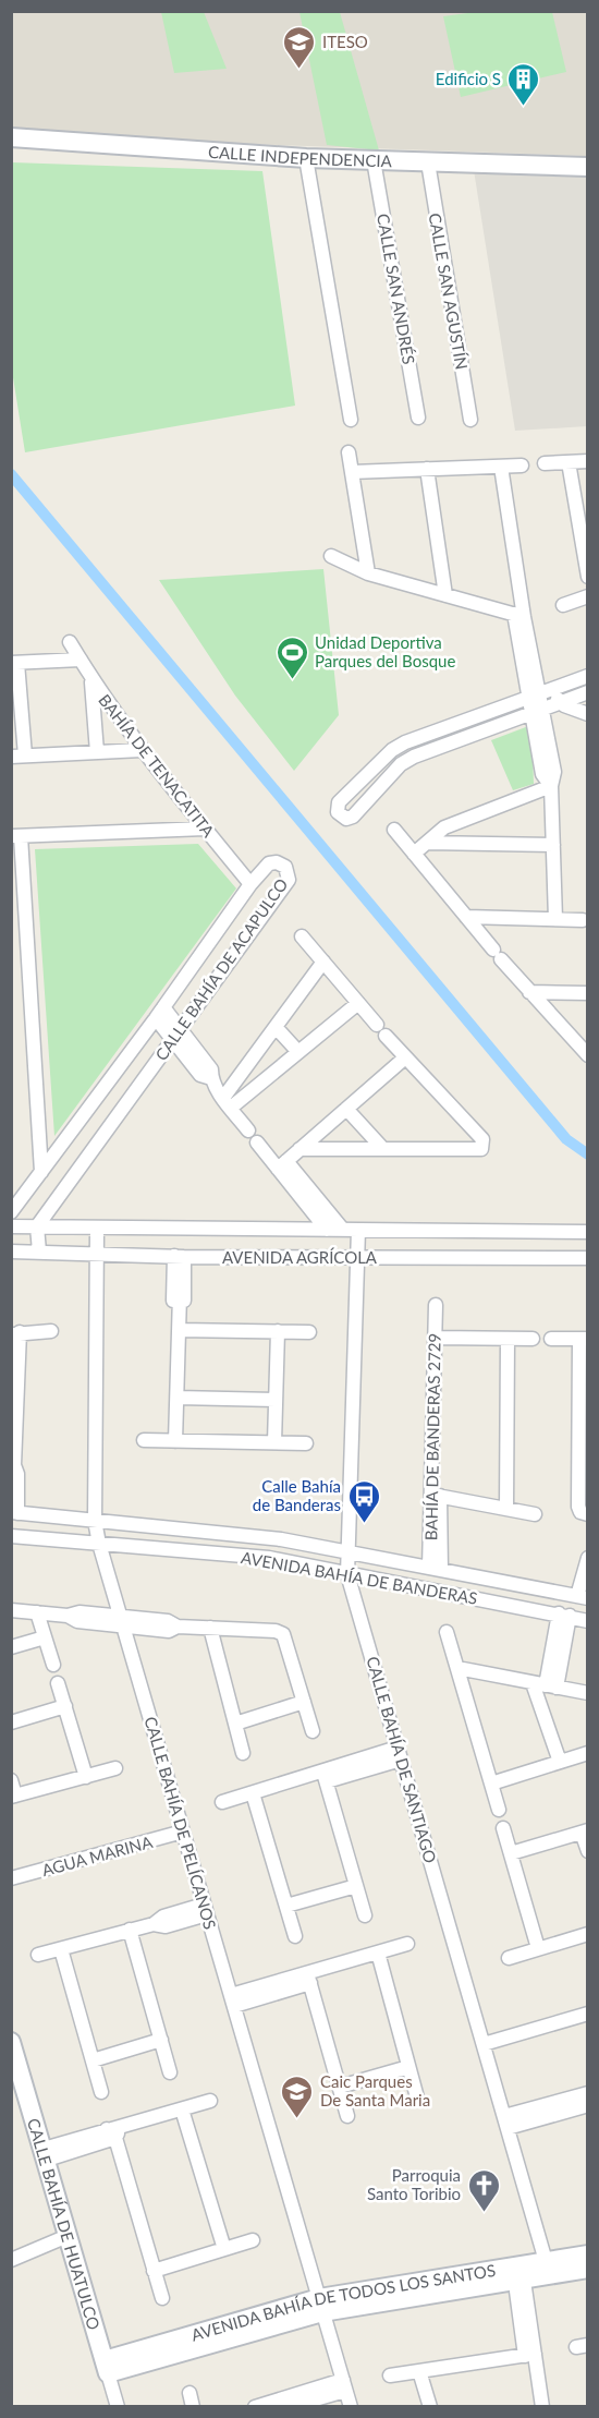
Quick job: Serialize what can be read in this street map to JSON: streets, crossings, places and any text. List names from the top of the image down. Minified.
{"streets":{"street":["CALLE INDEPENDENCIA","CALLE SAN ANDRÉS","CALLE SAN AGUSTÍN","BAHÍA DE TENACATITA","CALLE BAHÍA DE ACAPULCO","AVENIDA AGRÍCOLA","BAHÍA DE BANDERAS 2729","AVENIDA BAHÍA DE BANDERAS","CALLE BAHÍA DE SANTIAGO","CALLE BAHÍA DE PELÍCANOS","AGUA MARINA","CALLE BAHÍA DE HUATULCO","AVENIDA BAHÍA DE TODOS LOS SANTOS"]},"crossings":[["CALLE INDEPENDENCIA","CALLE SAN ANDRÉS"],["CALLE INDEPENDENCIA","CALLE SAN AGUSTÍN"],["BAHÍA DE TENACATITA","CALLE BAHÍA DE ACAPULCO"],["CALLE BAHÍA DE ACAPULCO","AVENIDA AGRÍCOLA"],["AVENIDA AGRÍCOLA","CALLE BAHÍA DE SANTIAGO"],["AVENIDA AGRÍCOLA","CALLE BAHÍA DE PELÍCANOS"],["BAHÍA DE BANDERAS 2729","AVENIDA BAHÍA DE BANDERAS"],["AVENIDA BAHÍA DE BANDERAS","CALLE BAHÍA DE SANTIAGO"],["AVENIDA BAHÍA DE BANDERAS","CALLE BAHÍA DE PELÍCANOS"],["CALLE BAHÍA DE SANTIAGO","AVENIDA BAHÍA DE TODOS LOS SANTOS"],["CALLE BAHÍA DE PELÍCANOS","AGUA MARINA"],["CALLE BAHÍA DE PELÍCANOS","AVENIDA BAHÍA DE TODOS LOS SANTOS"],["CALLE BAHÍA DE HUATULCO","AVENIDA BAHÍA DE TODOS LOS SANTOS"]],"places":{"school or university":["ITESO","Caic Parques De Santa Maria"],"building":["Edificio S"],"sports":["Unidad Deportiva Parques del Bosque"],"bus stop":["Calle Bahía de Banderas"],"church":["Parroquia Santo Toribio"]}}
